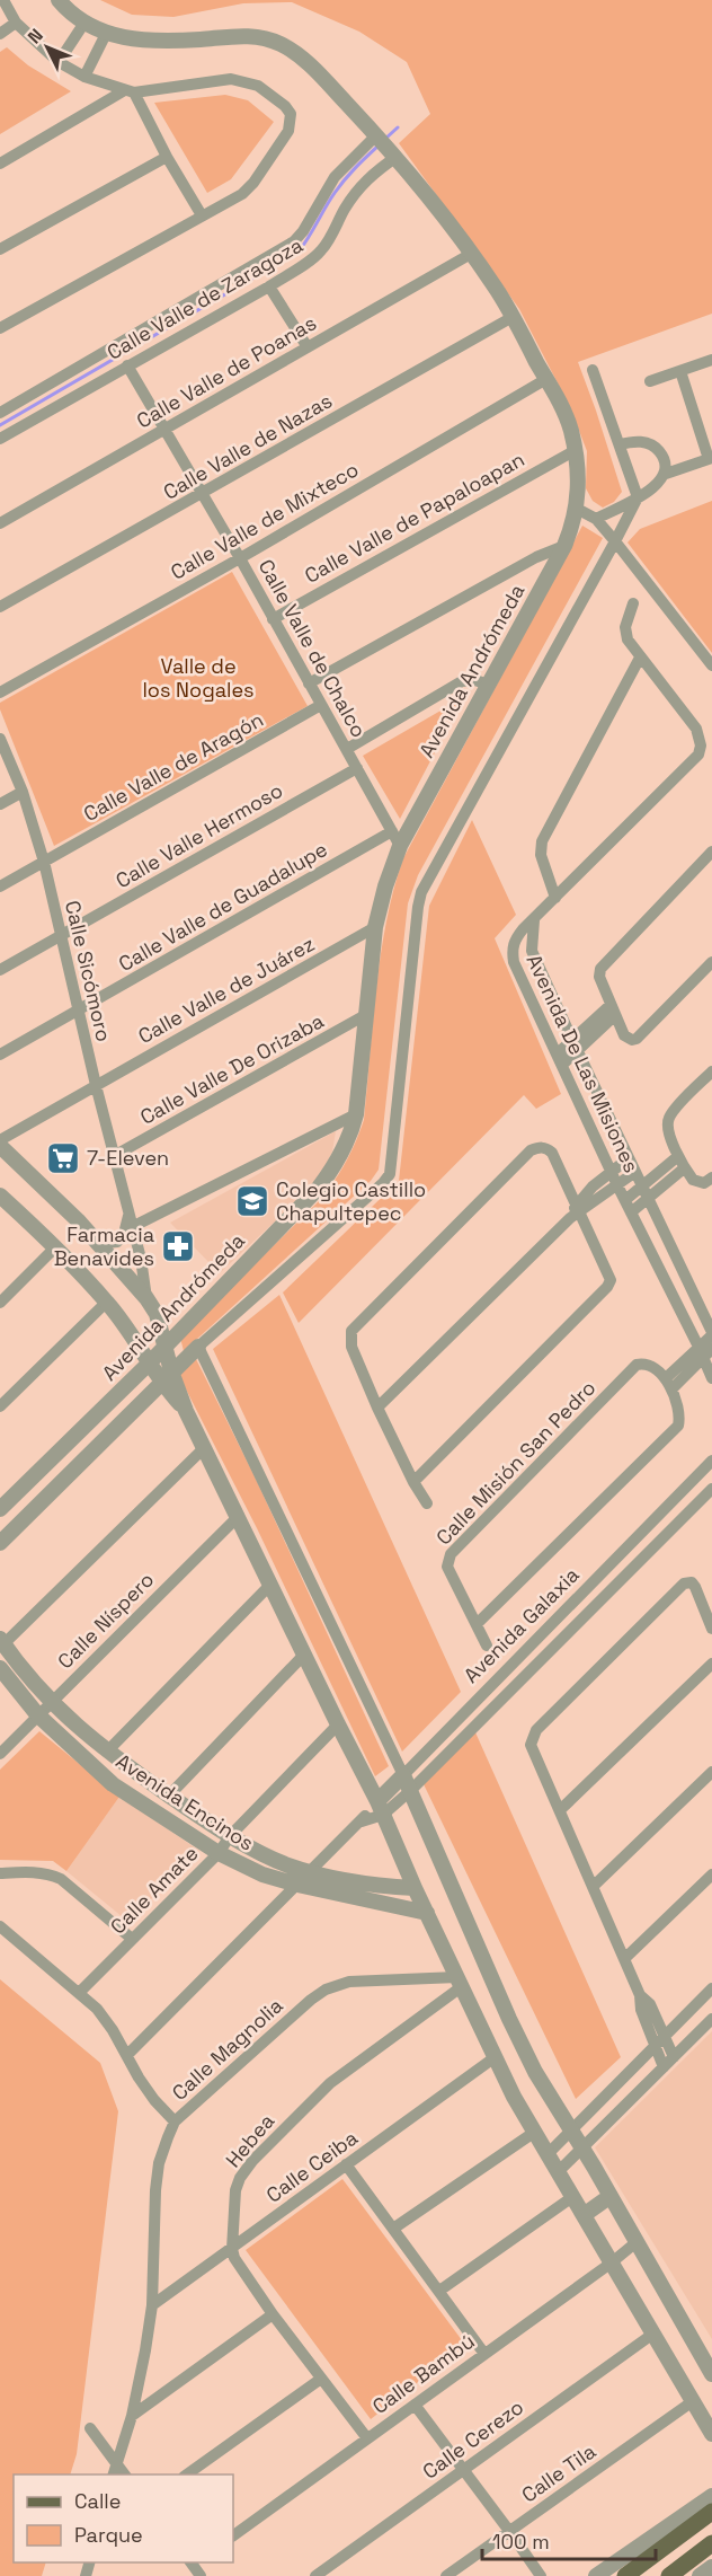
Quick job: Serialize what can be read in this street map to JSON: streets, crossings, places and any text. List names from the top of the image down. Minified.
{"streets":{"street":["Calle Valle de Zaragoza","Calle Valle de Poanas","Calle Valle de Nazas","Calle Valle de Papaloapan","Calle Valle de Mixteco","Calle Valle de Chalco","Avenida Andrómeda","Calle Valle de Aragón","Calle Valle Hermoso","Calle Valle de Guadalupe","Calle Sicómoro","Calle Valle de Juárez","Avenida De Las Misiones","Calle Valle De Orizaba","Calle Misión San Pedro","Calle Níspero","Avenida Galaxia","Avenida Encinos","Calle Amate","Calle Magnolia","Hebea","Calle Ceiba","Calle Bambú","Calle Cerezo","Calle Tila"]},"crossings":[["Calle Valle de Zaragoza","Calle Valle de Chalco"],["Calle Valle de Zaragoza","Avenida Andrómeda"],["Calle Valle de Poanas","Calle Valle de Chalco"],["Calle Valle de Poanas","Avenida Andrómeda"],["Calle Valle de Nazas","Calle Valle de Chalco"],["Calle Valle de Nazas","Avenida Andrómeda"],["Calle Valle de Papaloapan","Calle Valle de Chalco"],["Calle Valle de Papaloapan","Avenida Andrómeda"],["Calle Valle de Mixteco","Calle Valle de Chalco"],["Calle Valle de Mixteco","Avenida Andrómeda"],["Calle Valle de Chalco","Avenida Andrómeda"],["Calle Valle de Chalco","Calle Valle de Aragón"],["Calle Valle de Chalco","Calle Valle Hermoso"],["Calle Valle de Chalco","Calle Valle de Guadalupe"],["Avenida Andrómeda","Calle Valle de Guadalupe"],["Avenida Andrómeda","Calle Valle de Juárez"],["Avenida Andrómeda","Calle Valle De Orizaba"],["Calle Valle de Aragón","Calle Sicómoro"],["Calle Valle Hermoso","Calle Sicómoro"],["Calle Valle de Guadalupe","Calle Sicómoro"],["Calle Sicómoro","Calle Valle de Juárez"],["Calle Sicómoro","Calle Valle De Orizaba"],["Calle Níspero","Avenida Encinos"],["Avenida Galaxia","Avenida Encinos"],["Avenida Encinos","Calle Amate"],["Calle Magnolia","Hebea"],["Calle Magnolia","Calle Ceiba"],["Hebea","Calle Ceiba"]],"parks":["Valle de los Nogales"],"places":{"supermarket":["7-Eleven"],"school or university":["Colegio Castillo Chapultepec"],"pharmacy":["Farmacia Benavides"]},"legend":["Calle","Parque"],"scale_bar":"100 m","north":"top left"}
